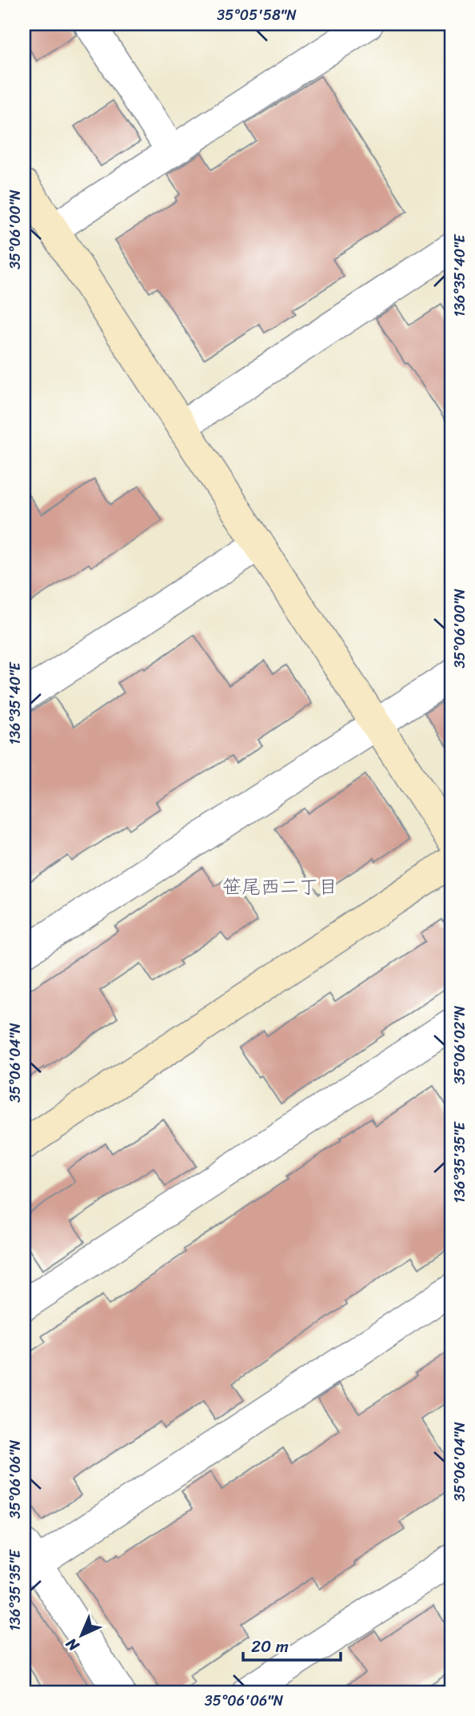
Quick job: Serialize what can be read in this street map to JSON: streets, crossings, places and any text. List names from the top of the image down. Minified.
{"districts":["笹尾西二丁目"],"scale_bar":"20 m","north":"bottom left","coordinates":["35°05'58\"N","35°06'00\"N","136°35'40\"E","35°06'02\"N","35°06'04\"N","136°35'35\"E","35°06'06\"N"]}
